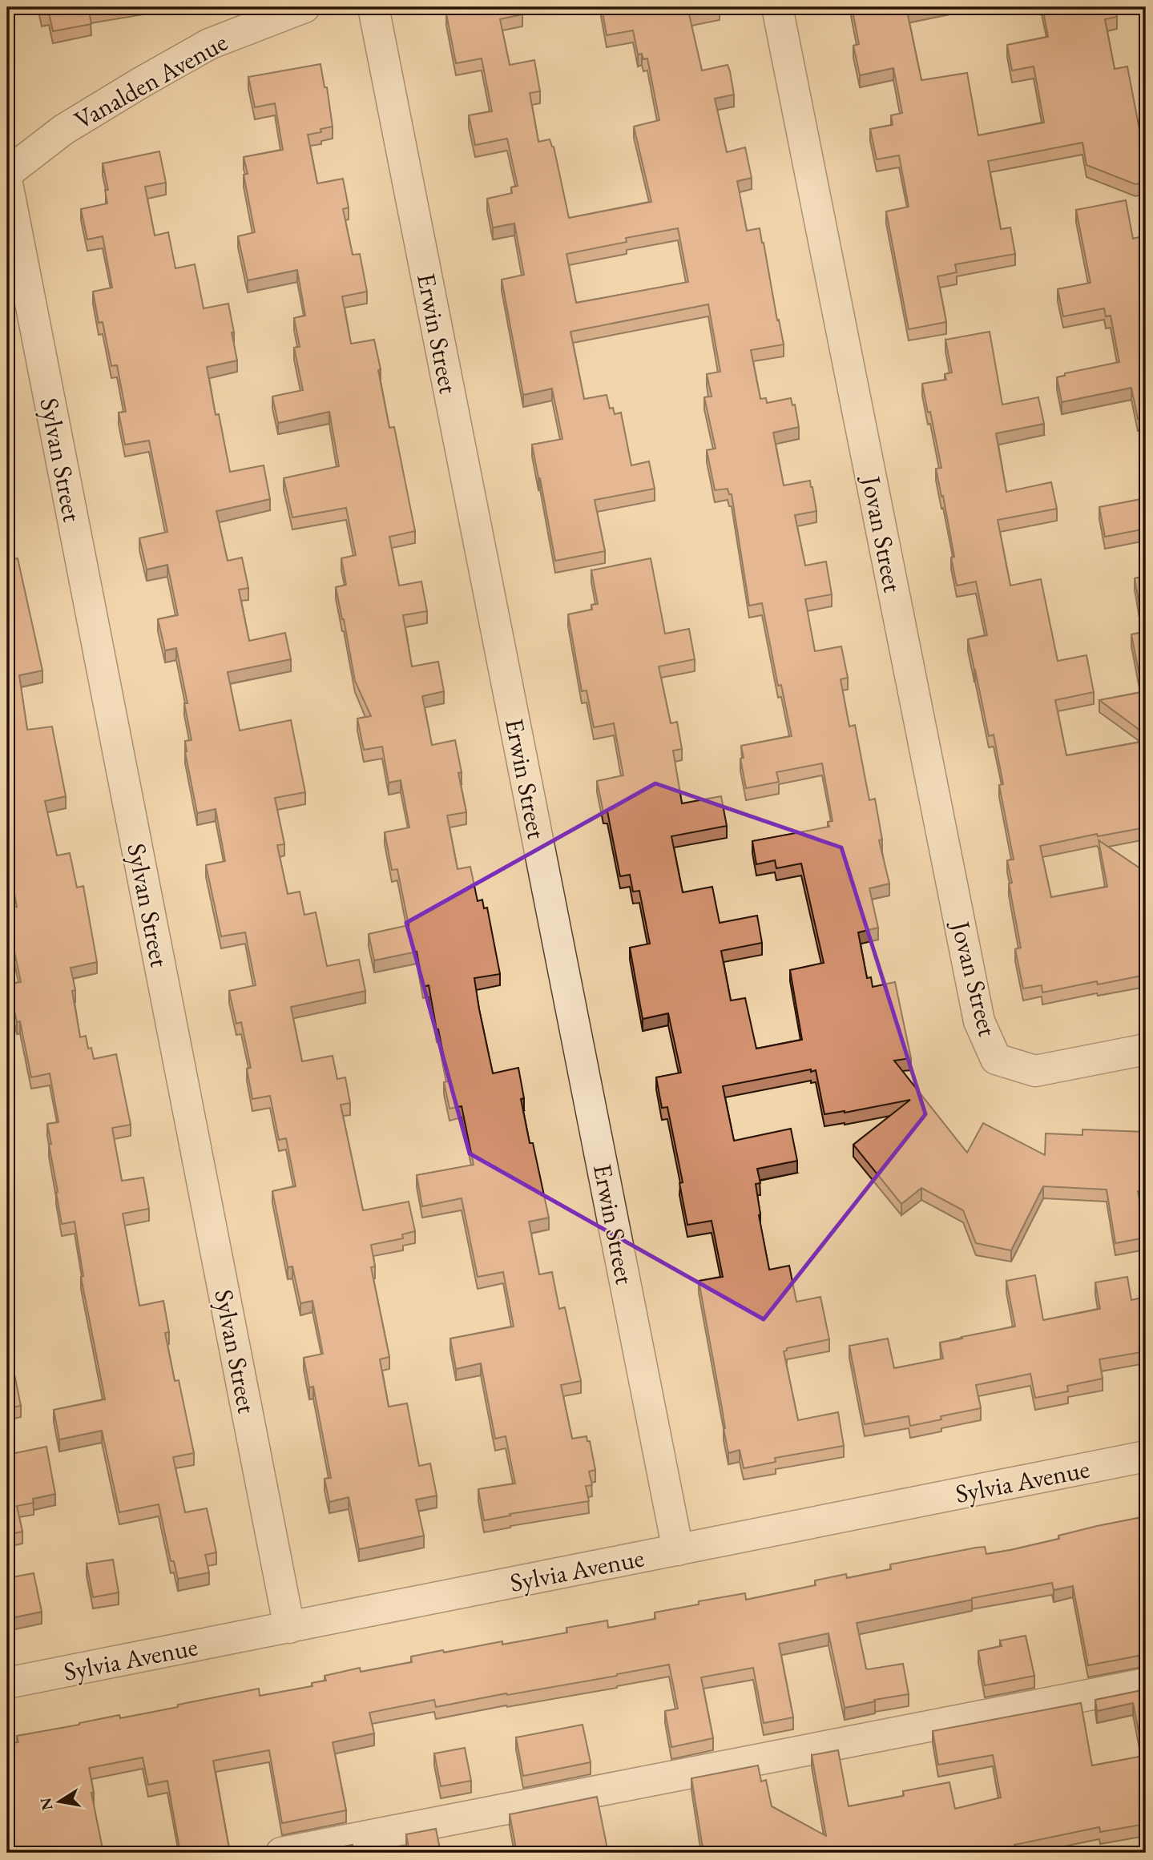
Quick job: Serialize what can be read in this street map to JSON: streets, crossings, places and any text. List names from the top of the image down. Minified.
{"streets":{"street":["Vanalden Avenue","Erwin Street","Sylvan Street","Jovan Street","Sylvia Avenue"]},"crossings":[["Erwin Street","Sylvia Avenue"],["Sylvan Street","Sylvia Avenue"]],"north":"left"}
